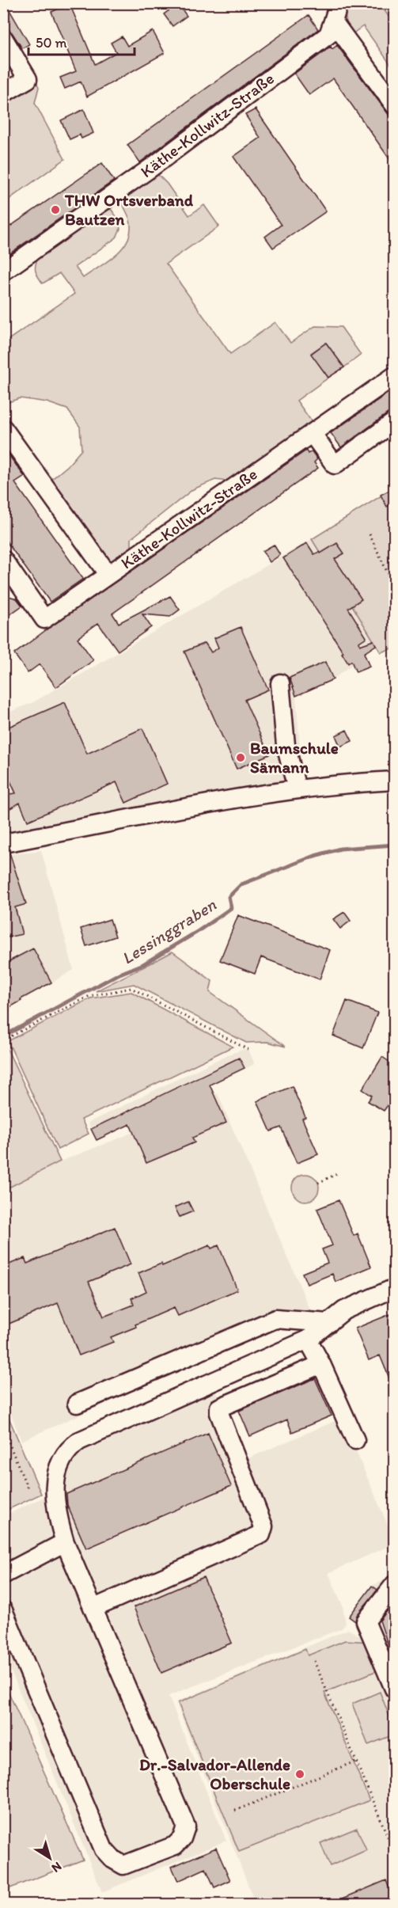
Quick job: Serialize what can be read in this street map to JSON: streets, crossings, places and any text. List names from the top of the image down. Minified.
{"streets":{"street":["Käthe-Kollwitz-Straße"]},"water":["Lessinggraben"],"places":["THW Ortsverband Bautzen","Baumschule Sämann","Dr.-Salvador-Allende Oberschule"],"scale_bar":"50 m","north":"bottom right"}
